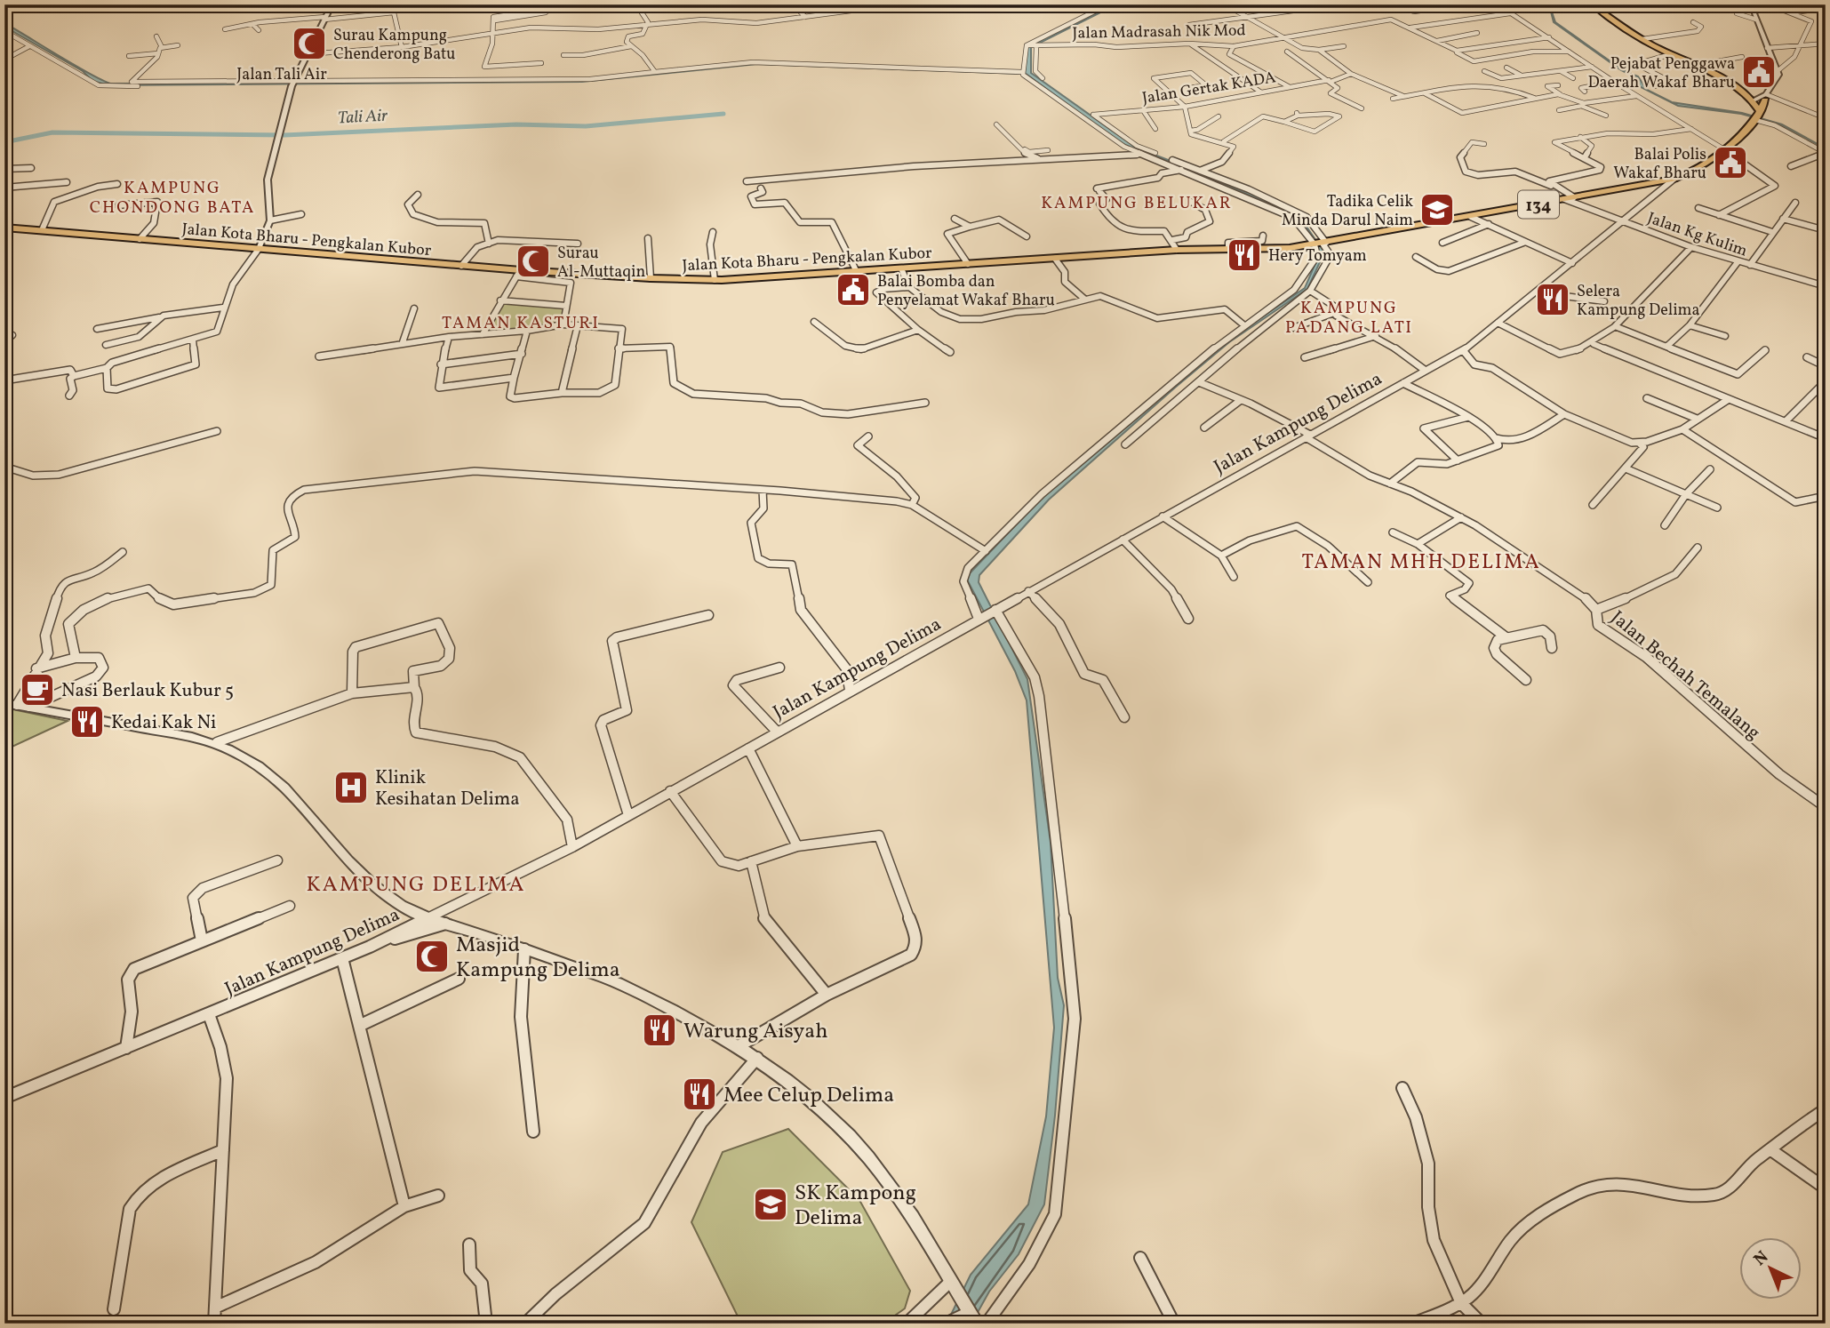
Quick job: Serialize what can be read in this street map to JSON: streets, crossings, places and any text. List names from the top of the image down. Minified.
{"streets":{"main road":["134","Jalan Kota Bharu - Pengkalan Kubor"],"street":["Jalan Madrasah Nik Mod","Jalan Tali Air","Jalan Gertak KADA","Jalan Kg Kulim","Jalan Kampung Delima","Jalan Bechah Temalang"]},"crossings":[["134","Jalan Kg Kulim"],["134","Jalan Kota Bharu - Pengkalan Kubor"],["134","Jalan Kampung Delima"],["Jalan Kg Kulim","Jalan Kampung Delima"],["Jalan Kampung Delima","Jalan Bechah Temalang"]],"districts":["KAMPUNG CHONDONG BATA","KAMPUNG BELUKAR","KAMPUNG PADANG LATI","TAMAN KASTURI","TAMAN MHH DELIMA","KAMPUNG DELIMA"],"water":["Tali Air"],"places":{"mosque":["Surau Kampung Chenderong Batu","Surau Al-Muttaqin","Masjid Kampung Delima"],"public building":["Pejabat Penggawa Daerah Wakaf Bharu","Balai Polis Wakaf Bharu","Balai Bomba dan Penyelamat Wakaf Bharu"],"school or university":["Tadika Celik Minda Darul Naim","SK Kampong Delima"],"restaurant":["Hery Tomyam","Selera Kampung Delima","Kedai Kak Ni","Warung Aisyah","Mee Celup Delima"],"cafe":["Nasi Berlauk Kubur 5"],"hospital":["Klinik Kesihatan Delima"]},"north":"top left"}
